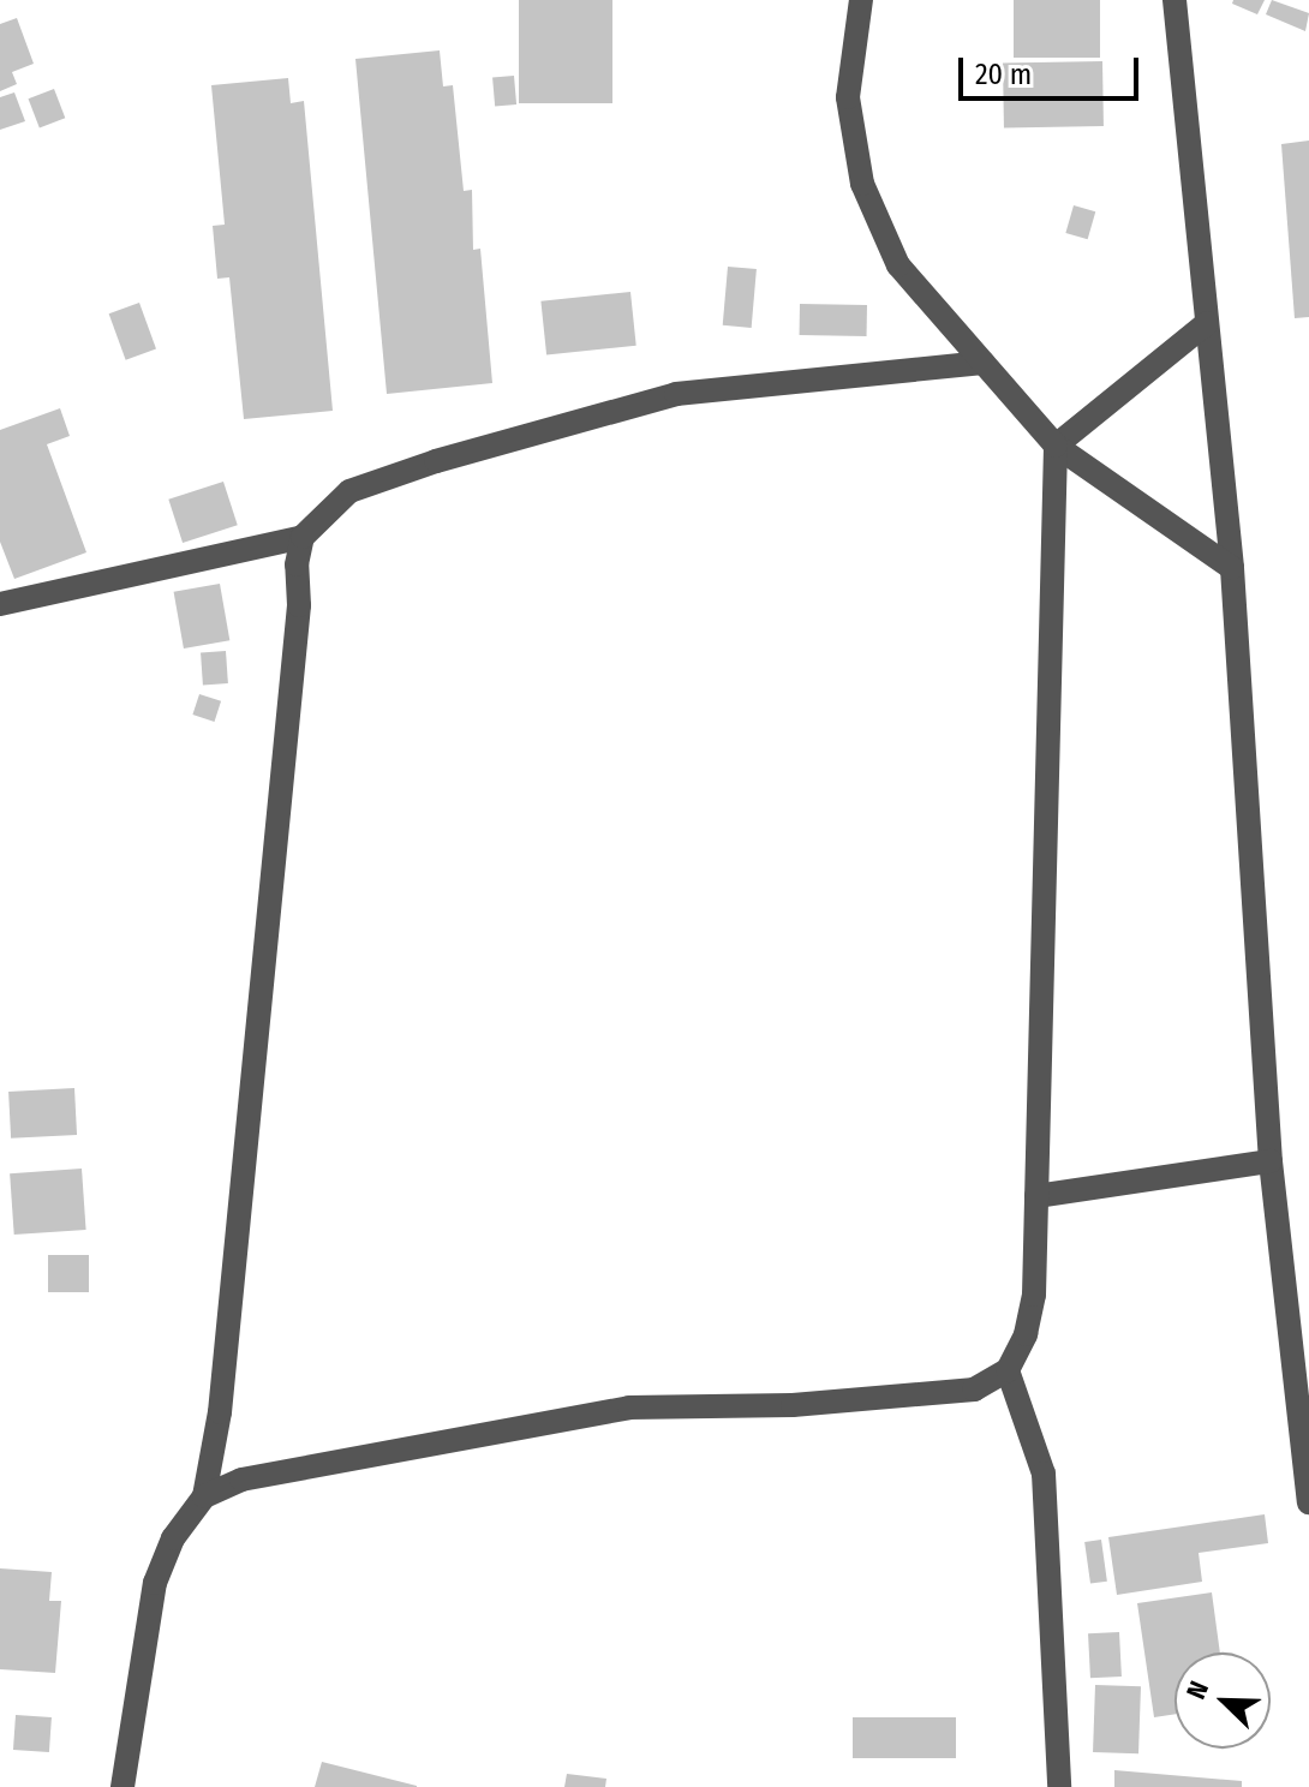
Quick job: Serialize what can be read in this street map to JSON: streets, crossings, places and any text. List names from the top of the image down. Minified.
{"scale_bar":"20 m","north":"top left"}
